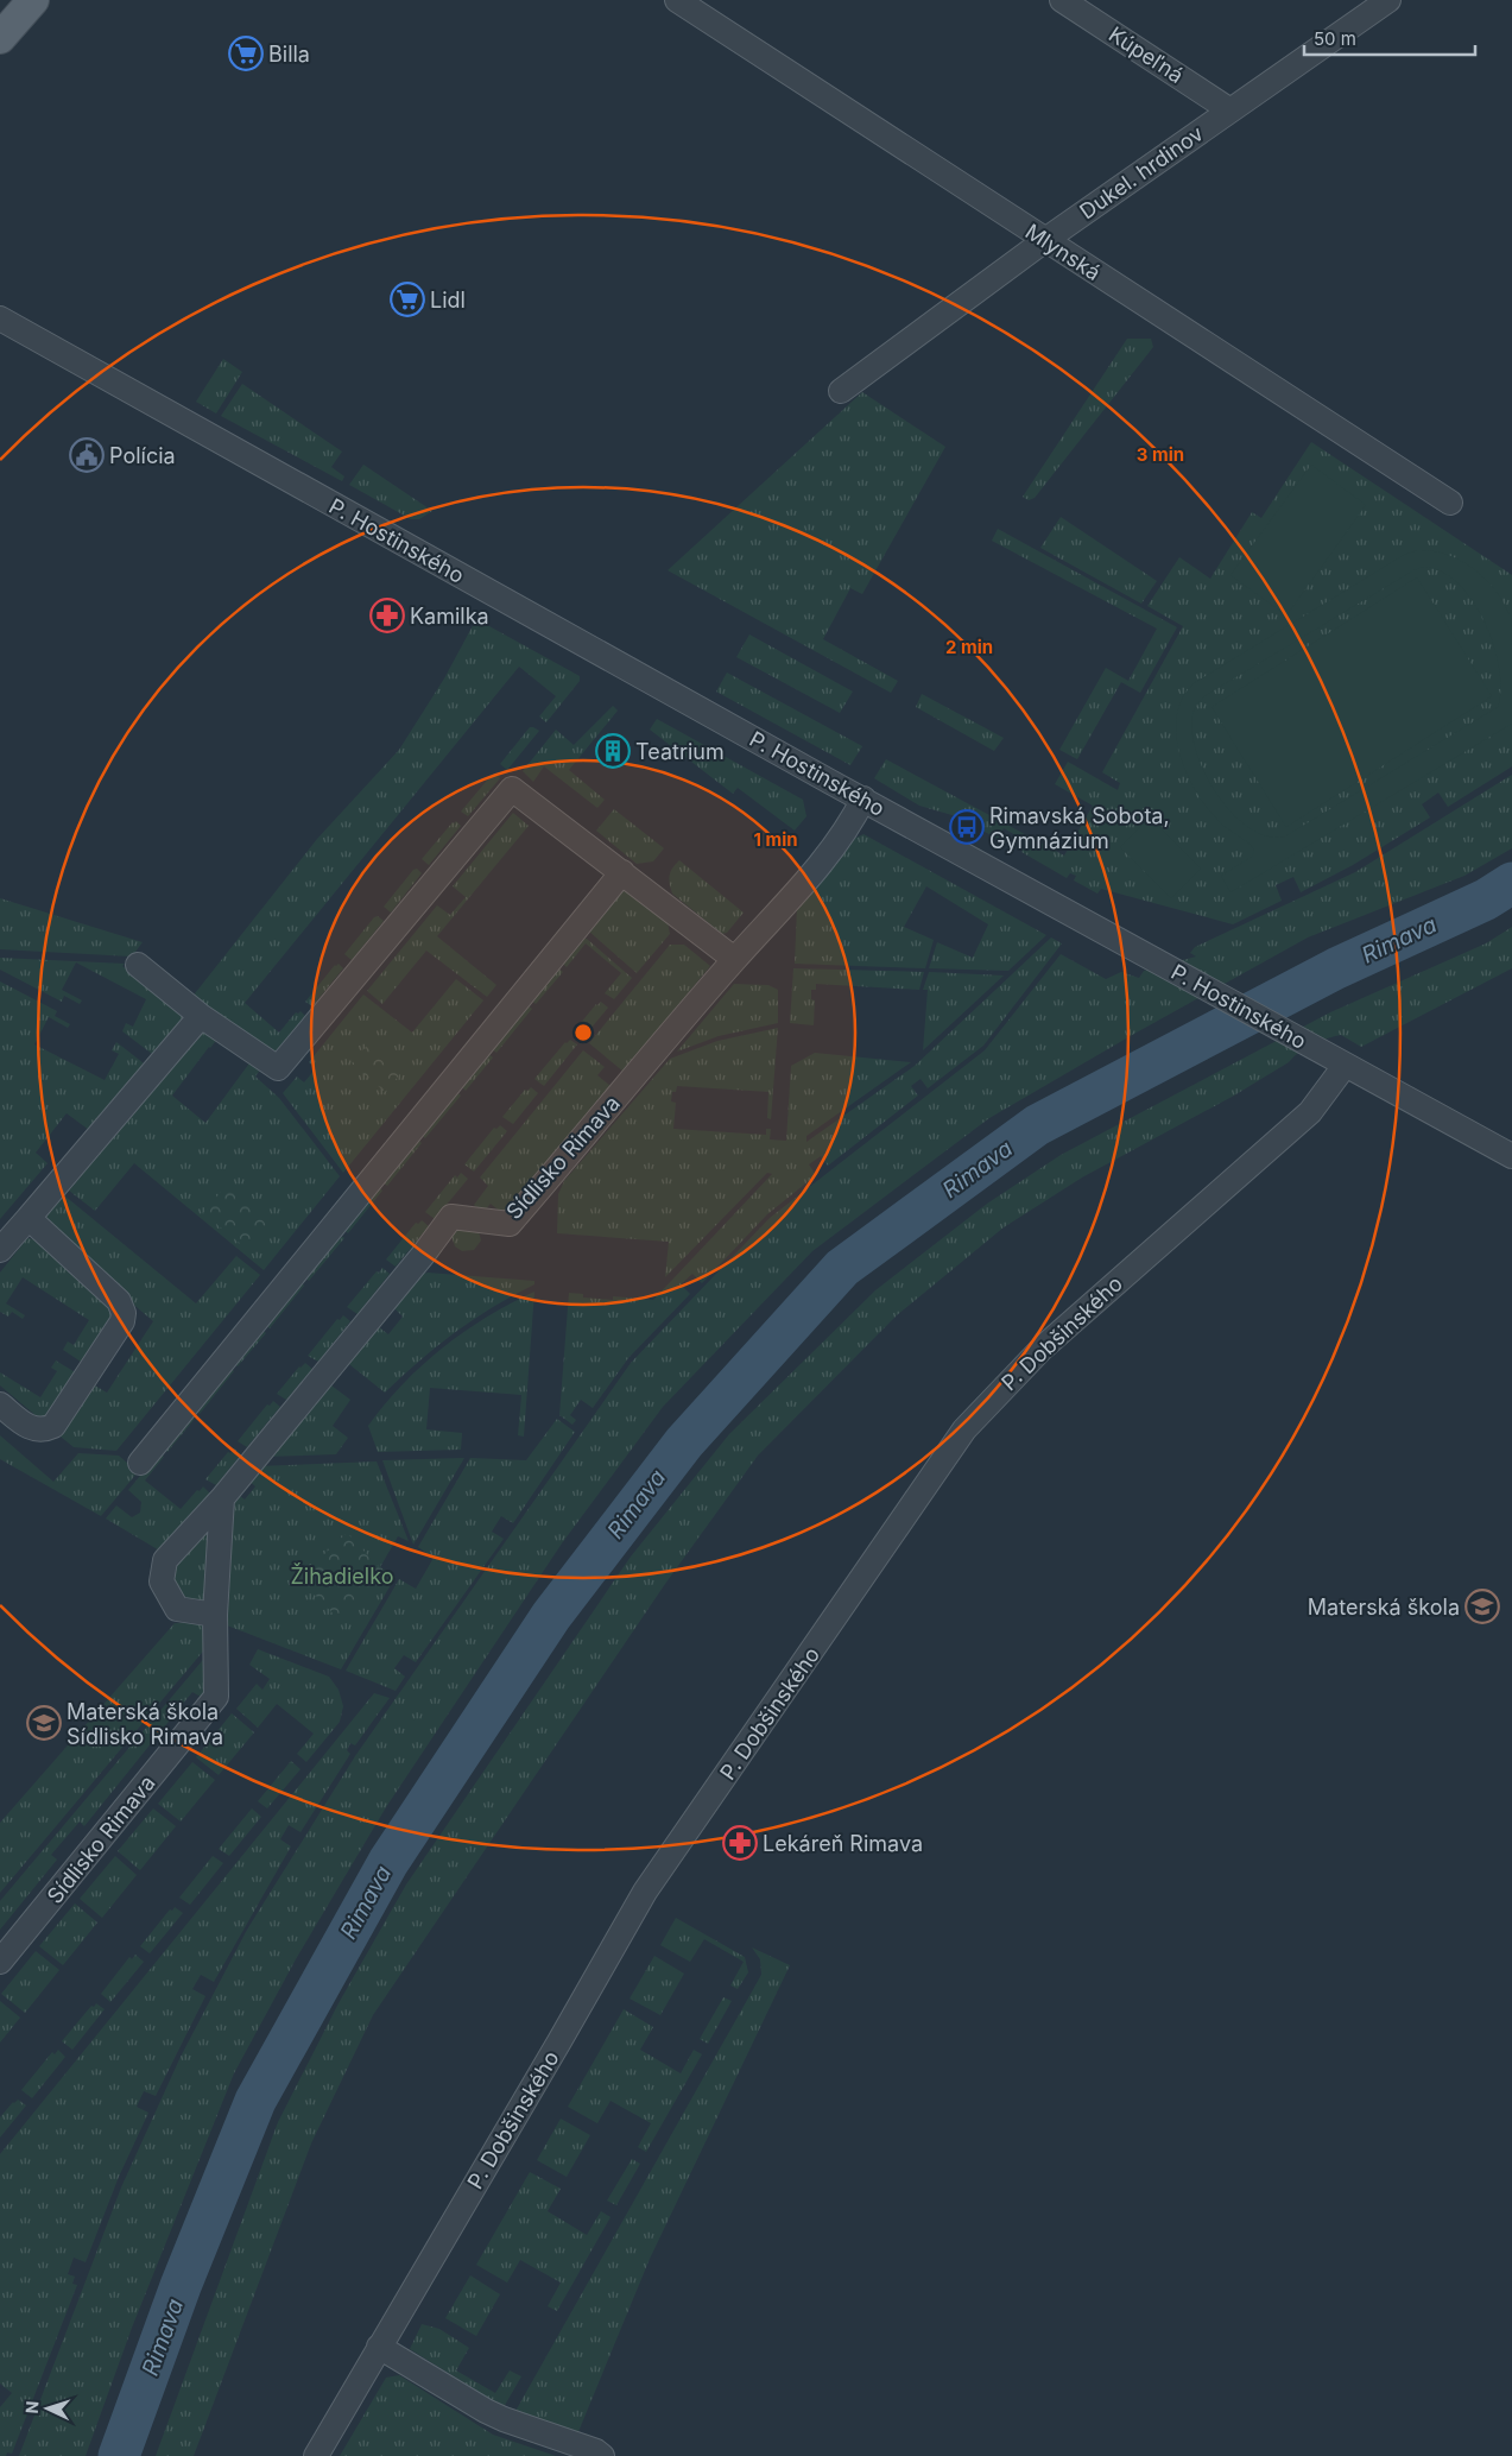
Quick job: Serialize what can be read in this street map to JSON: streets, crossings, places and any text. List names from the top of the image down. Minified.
{"streets":{"street":["Kúpeľná","Dukel. hrdinov","Mlynská","P. Hostinského","Sídlisko Rimava","P. Dobšinského"]},"crossings":[["Kúpeľná","Dukel. hrdinov"],["Dukel. hrdinov","Mlynská"],["P. Hostinského","Sídlisko Rimava"],["P. Hostinského","P. Dobšinského"]],"water":["Rimava"],"parks":["Žihadielko"],"places":{"supermarket":["Billa","Lidl"],"public building":["Polícia"],"pharmacy":["Kamilka","Lekáreň Rimava"],"building":["Teatrium"],"bus stop":["Rimavská Sobota, Gymnázium"],"school or university":["Materská škola","Materská škola Sídlisko Rimava"]},"scale_bar":"50 m","north":"left","rings":["3 min","2 min","1 min"]}
